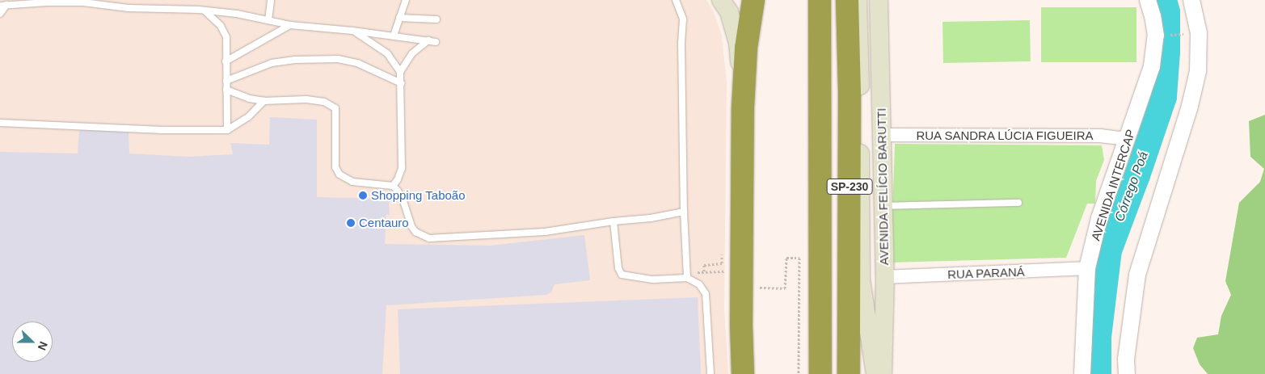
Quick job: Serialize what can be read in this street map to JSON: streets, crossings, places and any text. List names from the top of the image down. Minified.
{"streets":{"highway":["SP-230"],"main road":["AVENIDA FELÍCIO BARUTTI"],"street":["RUA SANDRA LÚCIA FIGUEIRA","AVENIDA INTERCAP","RUA PARANÁ"]},"crossings":[["RUA SANDRA LÚCIA FIGUEIRA","AVENIDA INTERCAP"],["RUA SANDRA LÚCIA FIGUEIRA","AVENIDA FELÍCIO BARUTTI"],["AVENIDA INTERCAP","RUA PARANÁ"],["AVENIDA FELÍCIO BARUTTI","RUA PARANÁ"]],"water":["Córrego Poá"],"places":["Shopping Taboão","Centauro"],"north":"right"}
